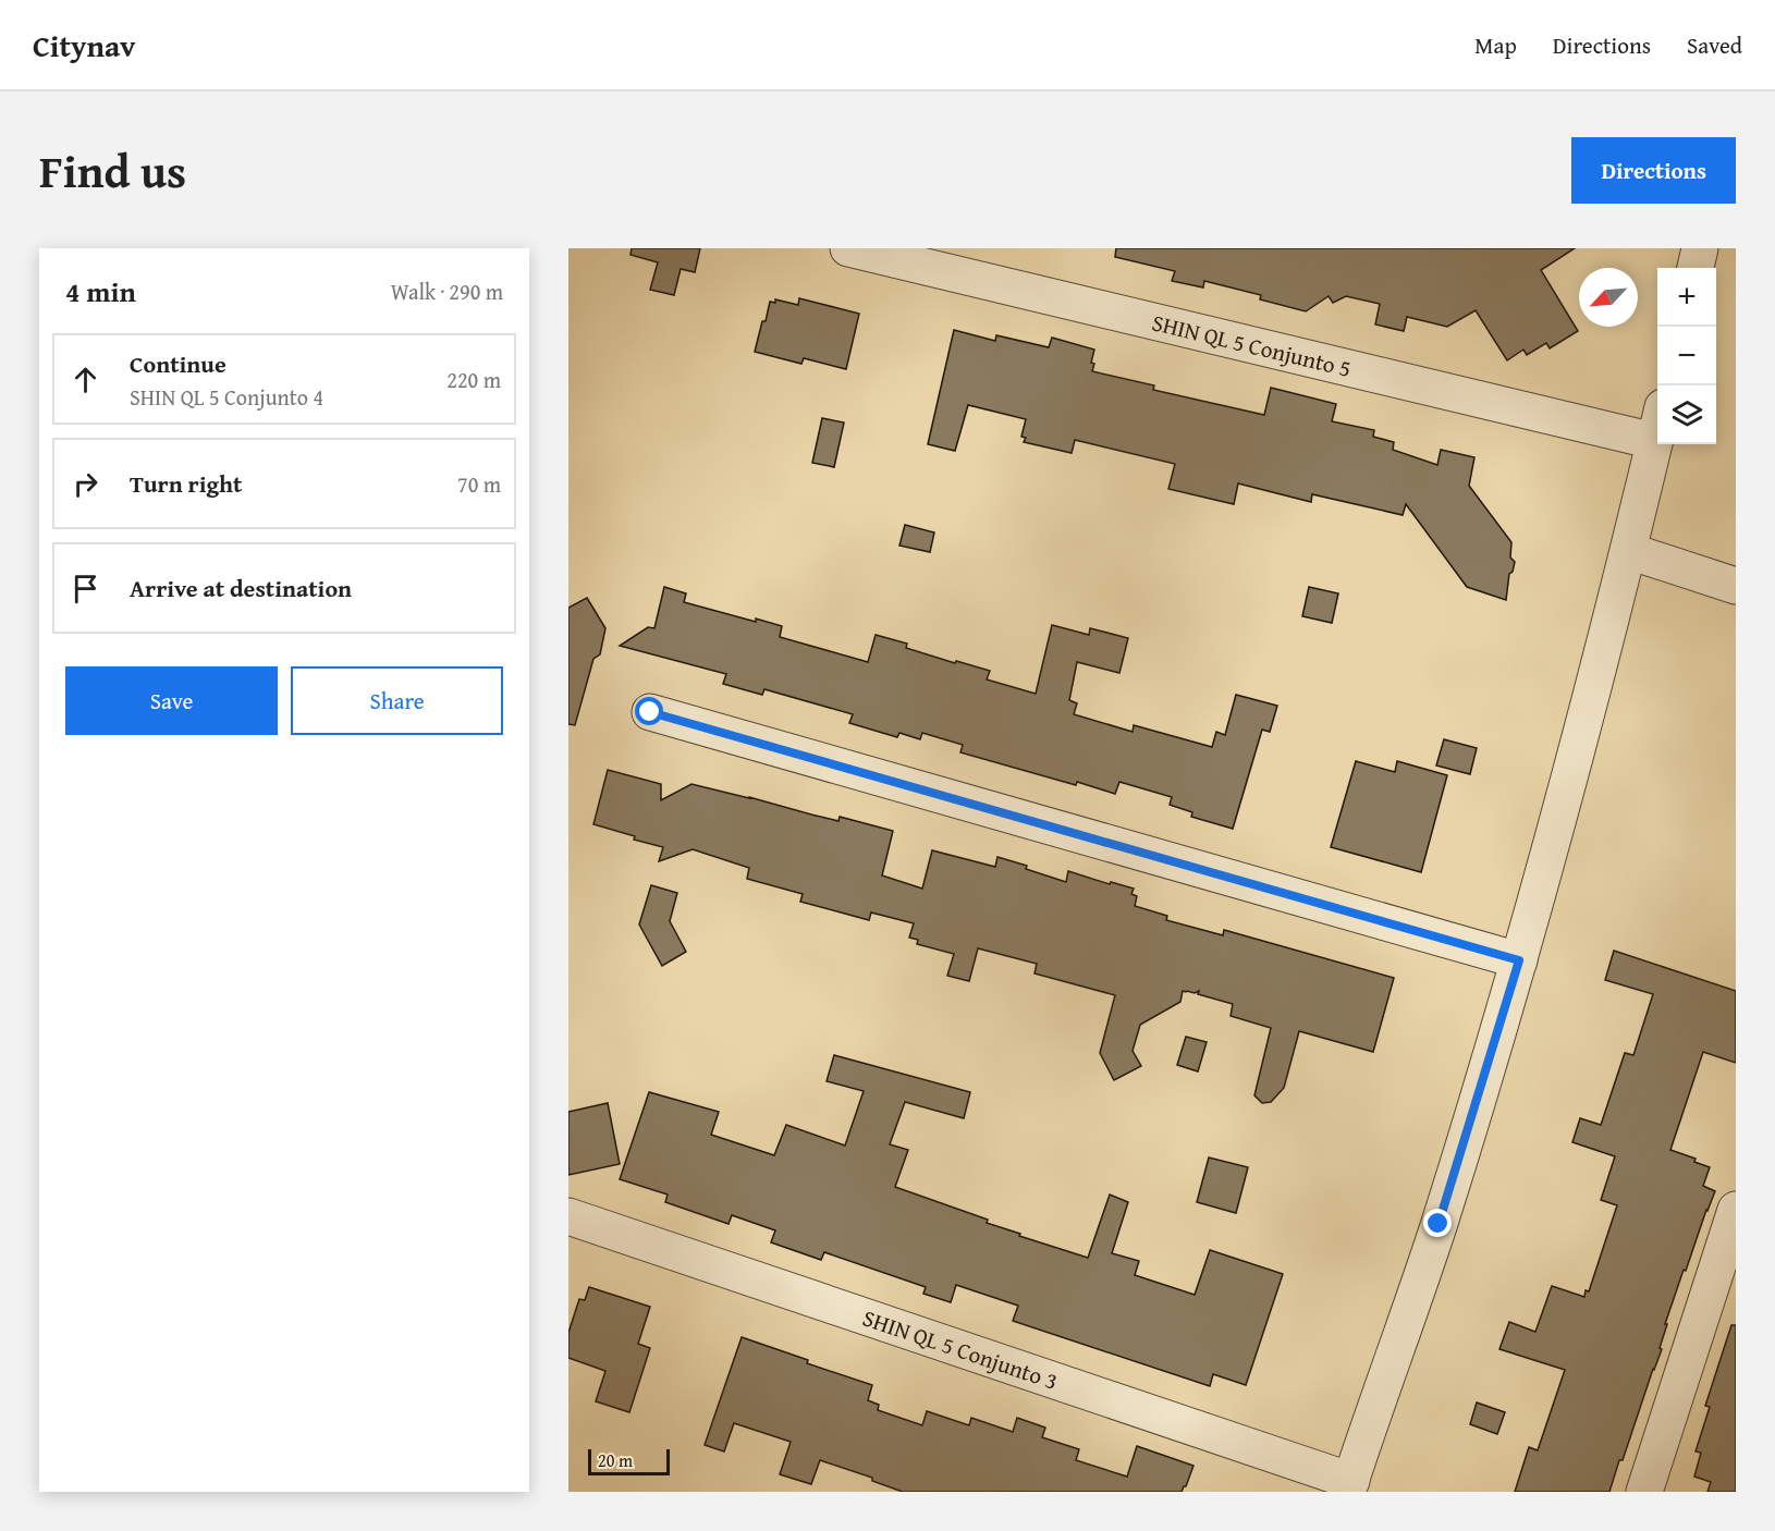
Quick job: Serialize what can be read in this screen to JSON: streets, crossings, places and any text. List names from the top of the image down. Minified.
{"streets":{"street":["SHIN QL 5 Conjunto 5","SHIN QL 5 Conjunto 3"]},"scale_bar":"20 m","north":"bottom left","page":{"header":"Citynav","nav":["Map","Directions","Saved"],"title":"Find us","buttons":["Directions",["Save","Share"]],"heading":["4 min","Walk · 290 m"],"map_buttons":["+","−"],"list":[["Continue","SHIN QL 5 Conjunto 4","220 m"],["Turn right","70 m"],"Arrive at destination"],"scale":"20 m"}}
